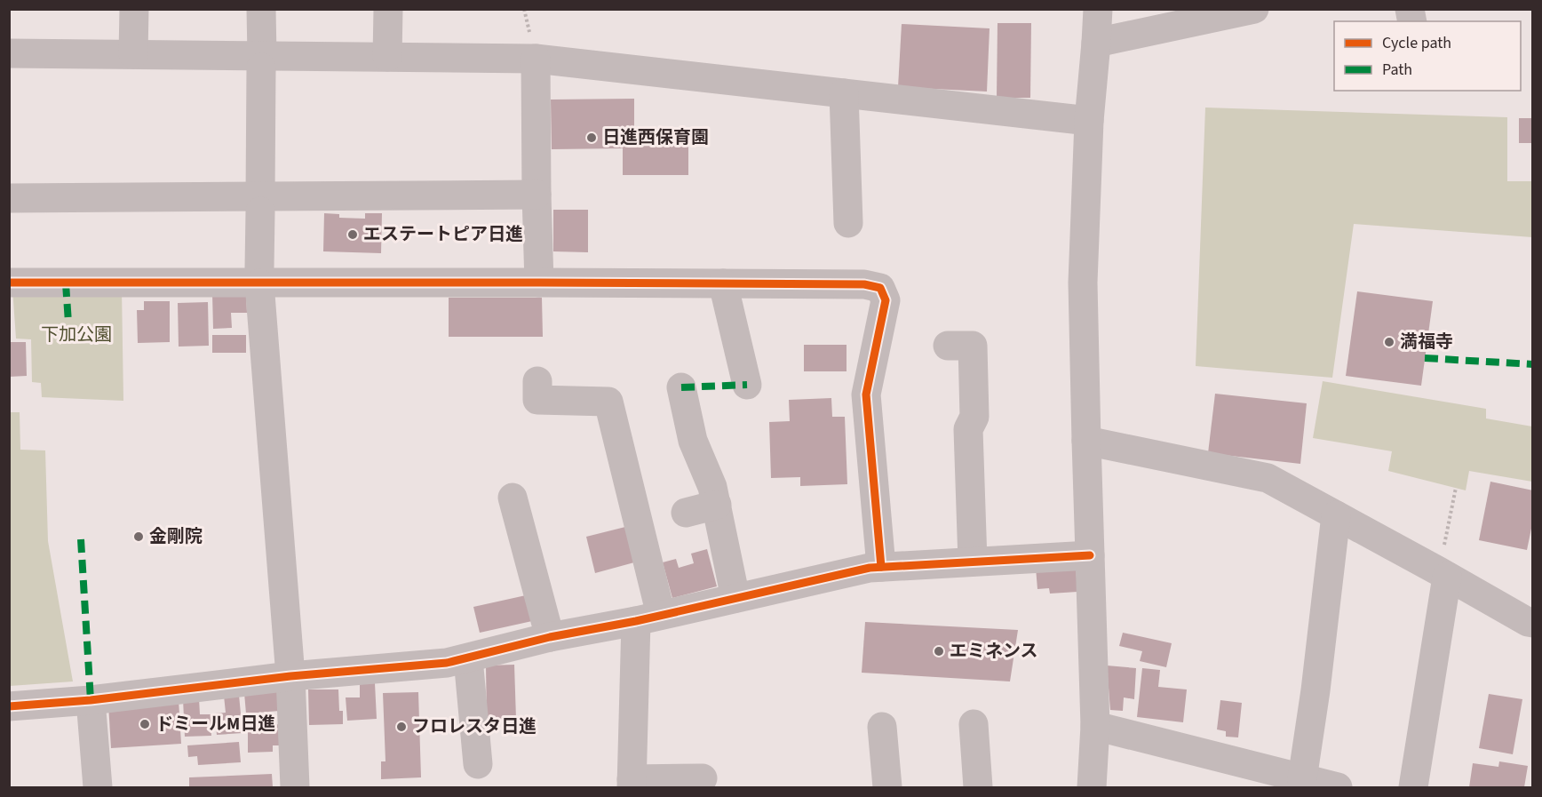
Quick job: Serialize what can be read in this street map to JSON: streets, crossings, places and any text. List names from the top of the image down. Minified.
{"parks":["下加公園"],"places":["日進西保育園","エステートピア日進","満福寺","金剛院","エミネンス","ドミールM日進","フロレスタ日進"],"legend":["Cycle path","Path"]}
